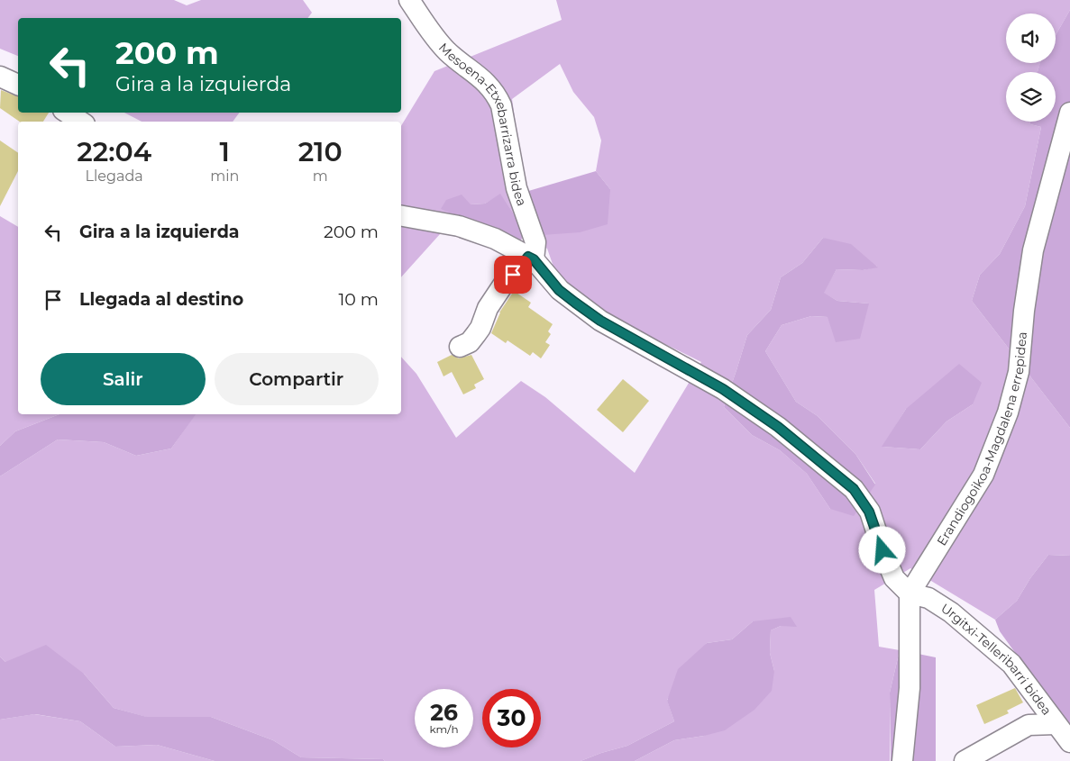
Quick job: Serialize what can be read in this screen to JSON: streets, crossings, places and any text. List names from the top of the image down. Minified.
{"streets":{"street":["Mesoena-Etxebarrizarra bidea","Erandiogoikoa-Magdalena errepidea","Urgitxi-Telleribarri bidea"]},"crossings":[["Erandiogoikoa-Magdalena errepidea","Urgitxi-Telleribarri bidea"]],"page":{"turn":["200 m","Gira a la izquierda"],"eta":["22:04","Llegada","1","min","210","m"],"list":[{"name":"Gira a la izquierda","value":"200 m"},{"name":"Llegada al destino","value":"10 m"}],"buttons":["Salir","Compartir"],"speed":"26 km/h","limit":"30"}}
